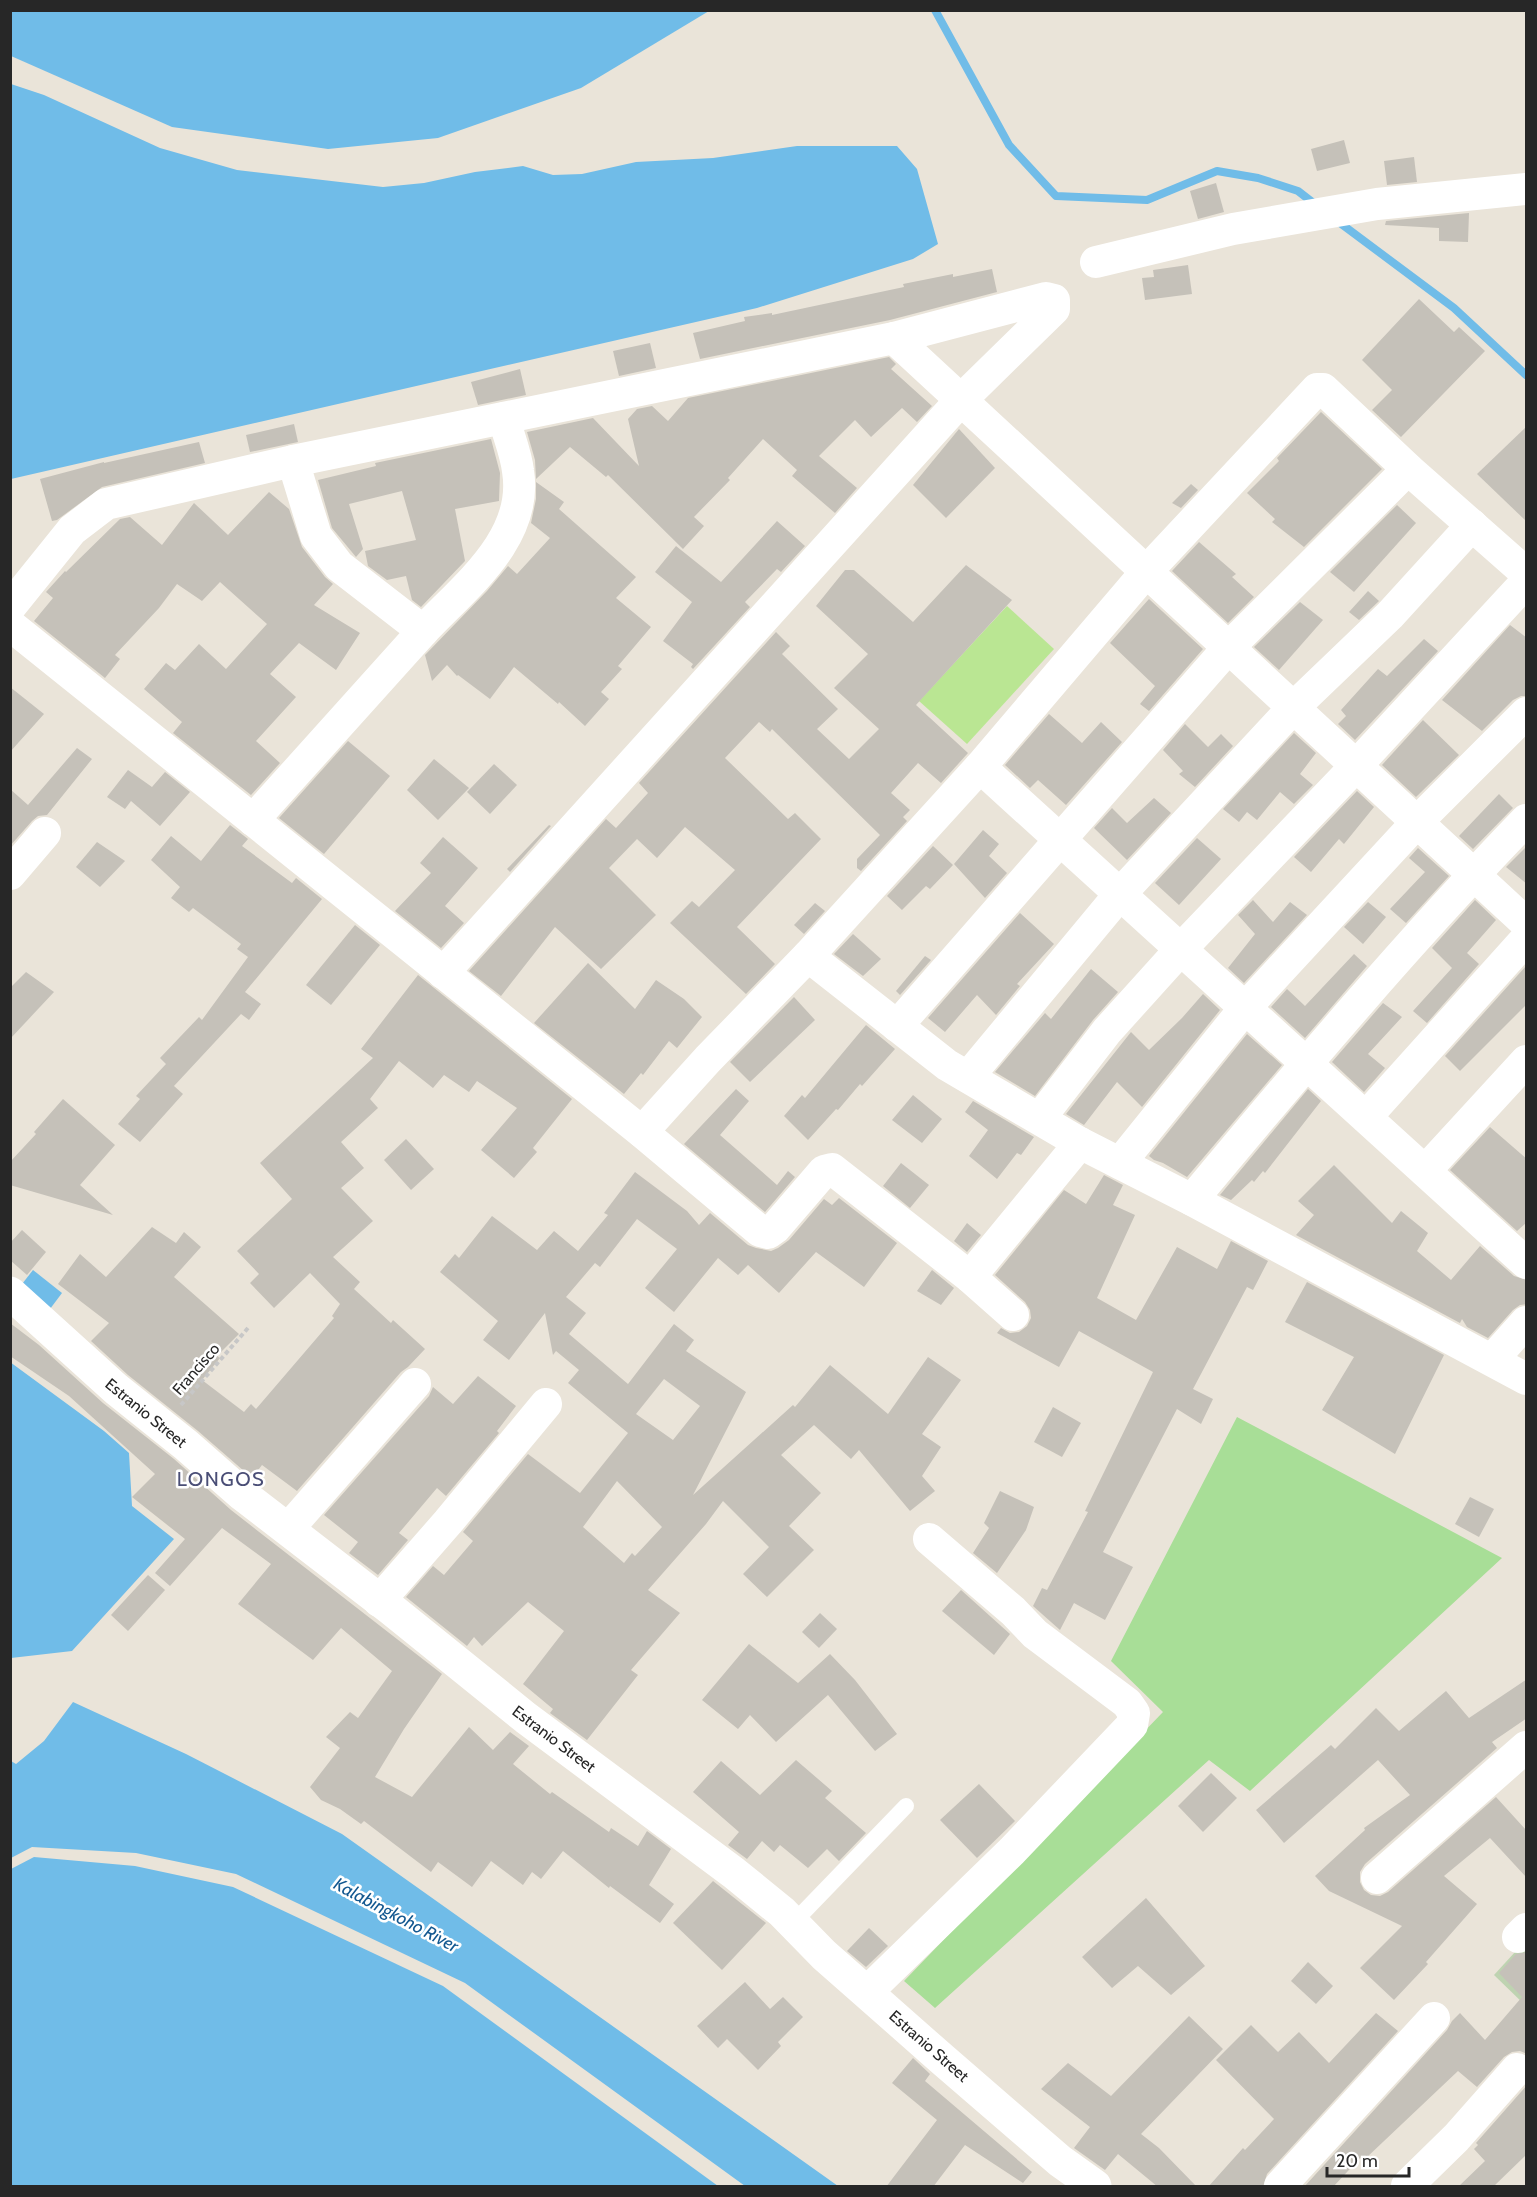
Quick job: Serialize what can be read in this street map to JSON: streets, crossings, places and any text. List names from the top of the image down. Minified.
{"streets":{"street":["Estranio Street"],"path":["Francisco"]},"crossings":[["Francisco","Estranio Street"]],"districts":["LONGOS"],"water":["Kalabingkoho River"],"scale_bar":"20 m"}
